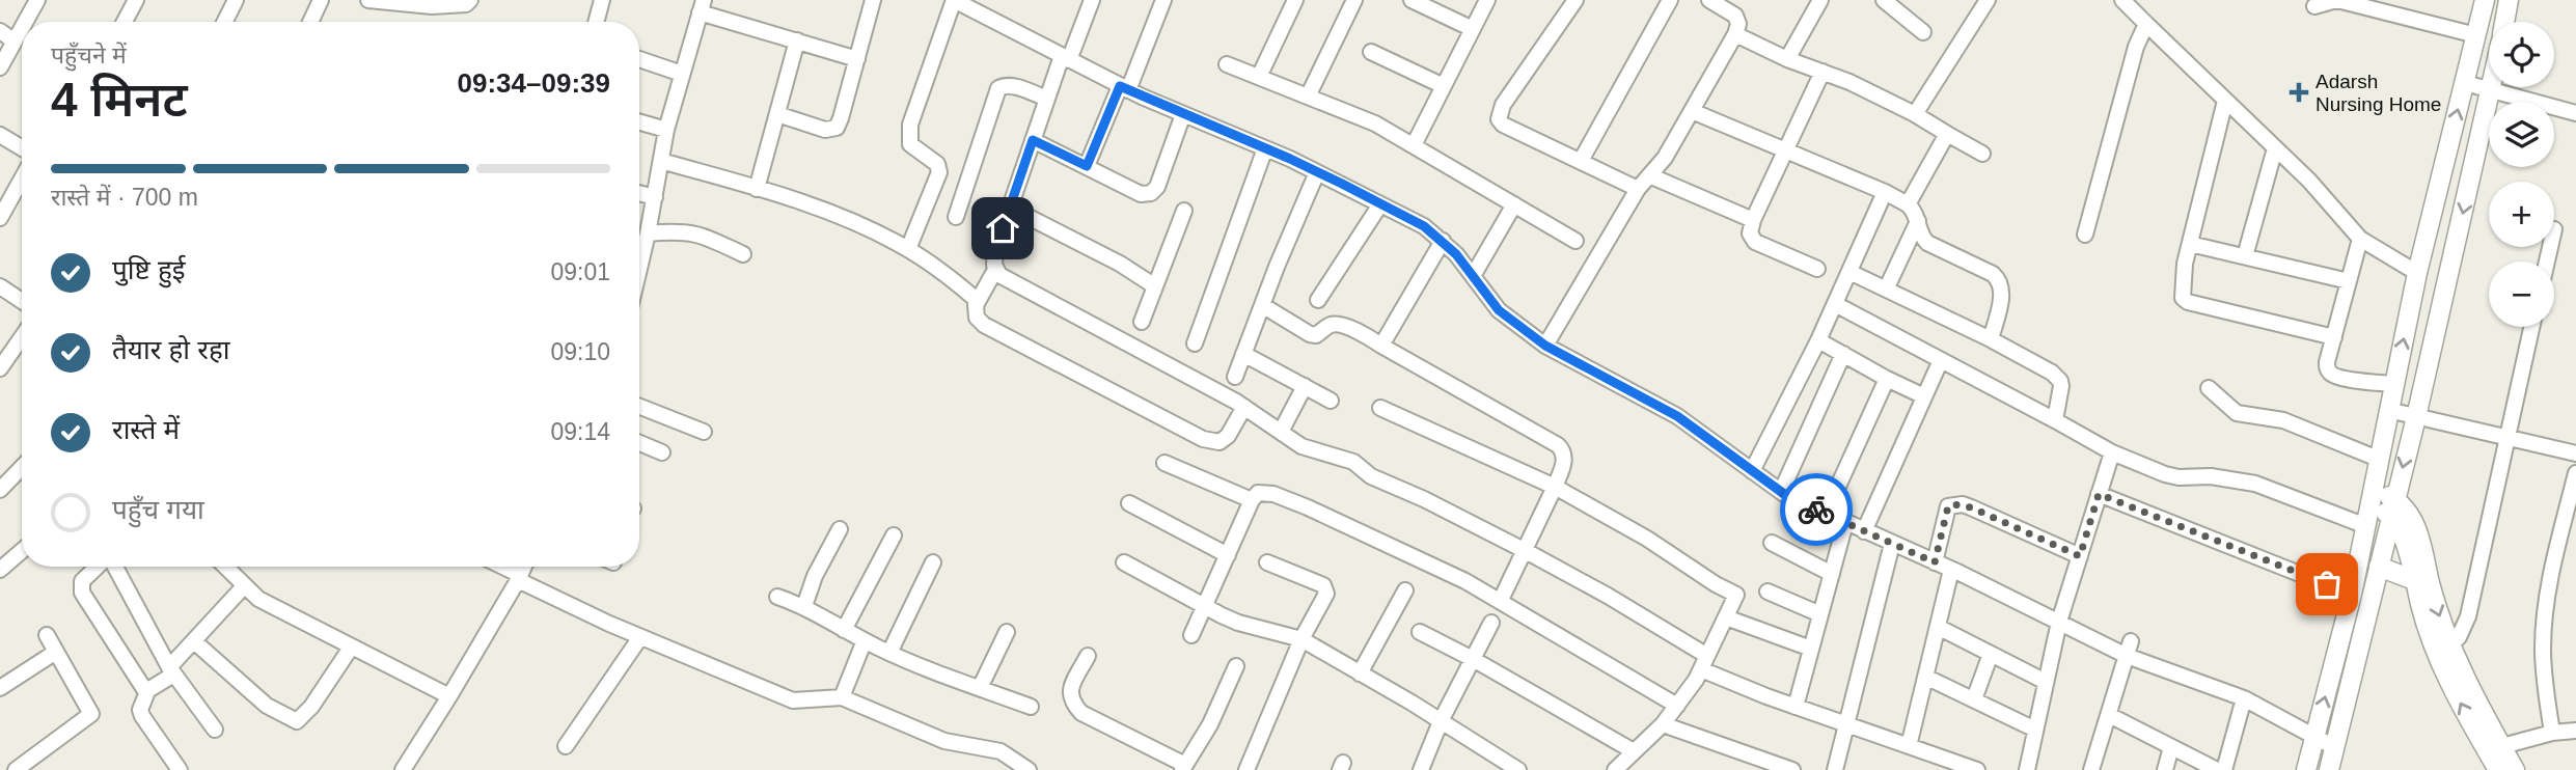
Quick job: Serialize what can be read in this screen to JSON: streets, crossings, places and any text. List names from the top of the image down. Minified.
{"places":{"health":["Adarsh Nursing Home"]},"page":{"map_buttons":["+","−"],"heading":["4 मिनट","पहुँचने में","09:34–09:39"],"bar":"रास्ते में · 700 m","list":[["पुष्टि हुई","09:01"],["तैयार हो रहा","09:10"],["रास्ते में","09:14"],"पहुँच गया"]}}
